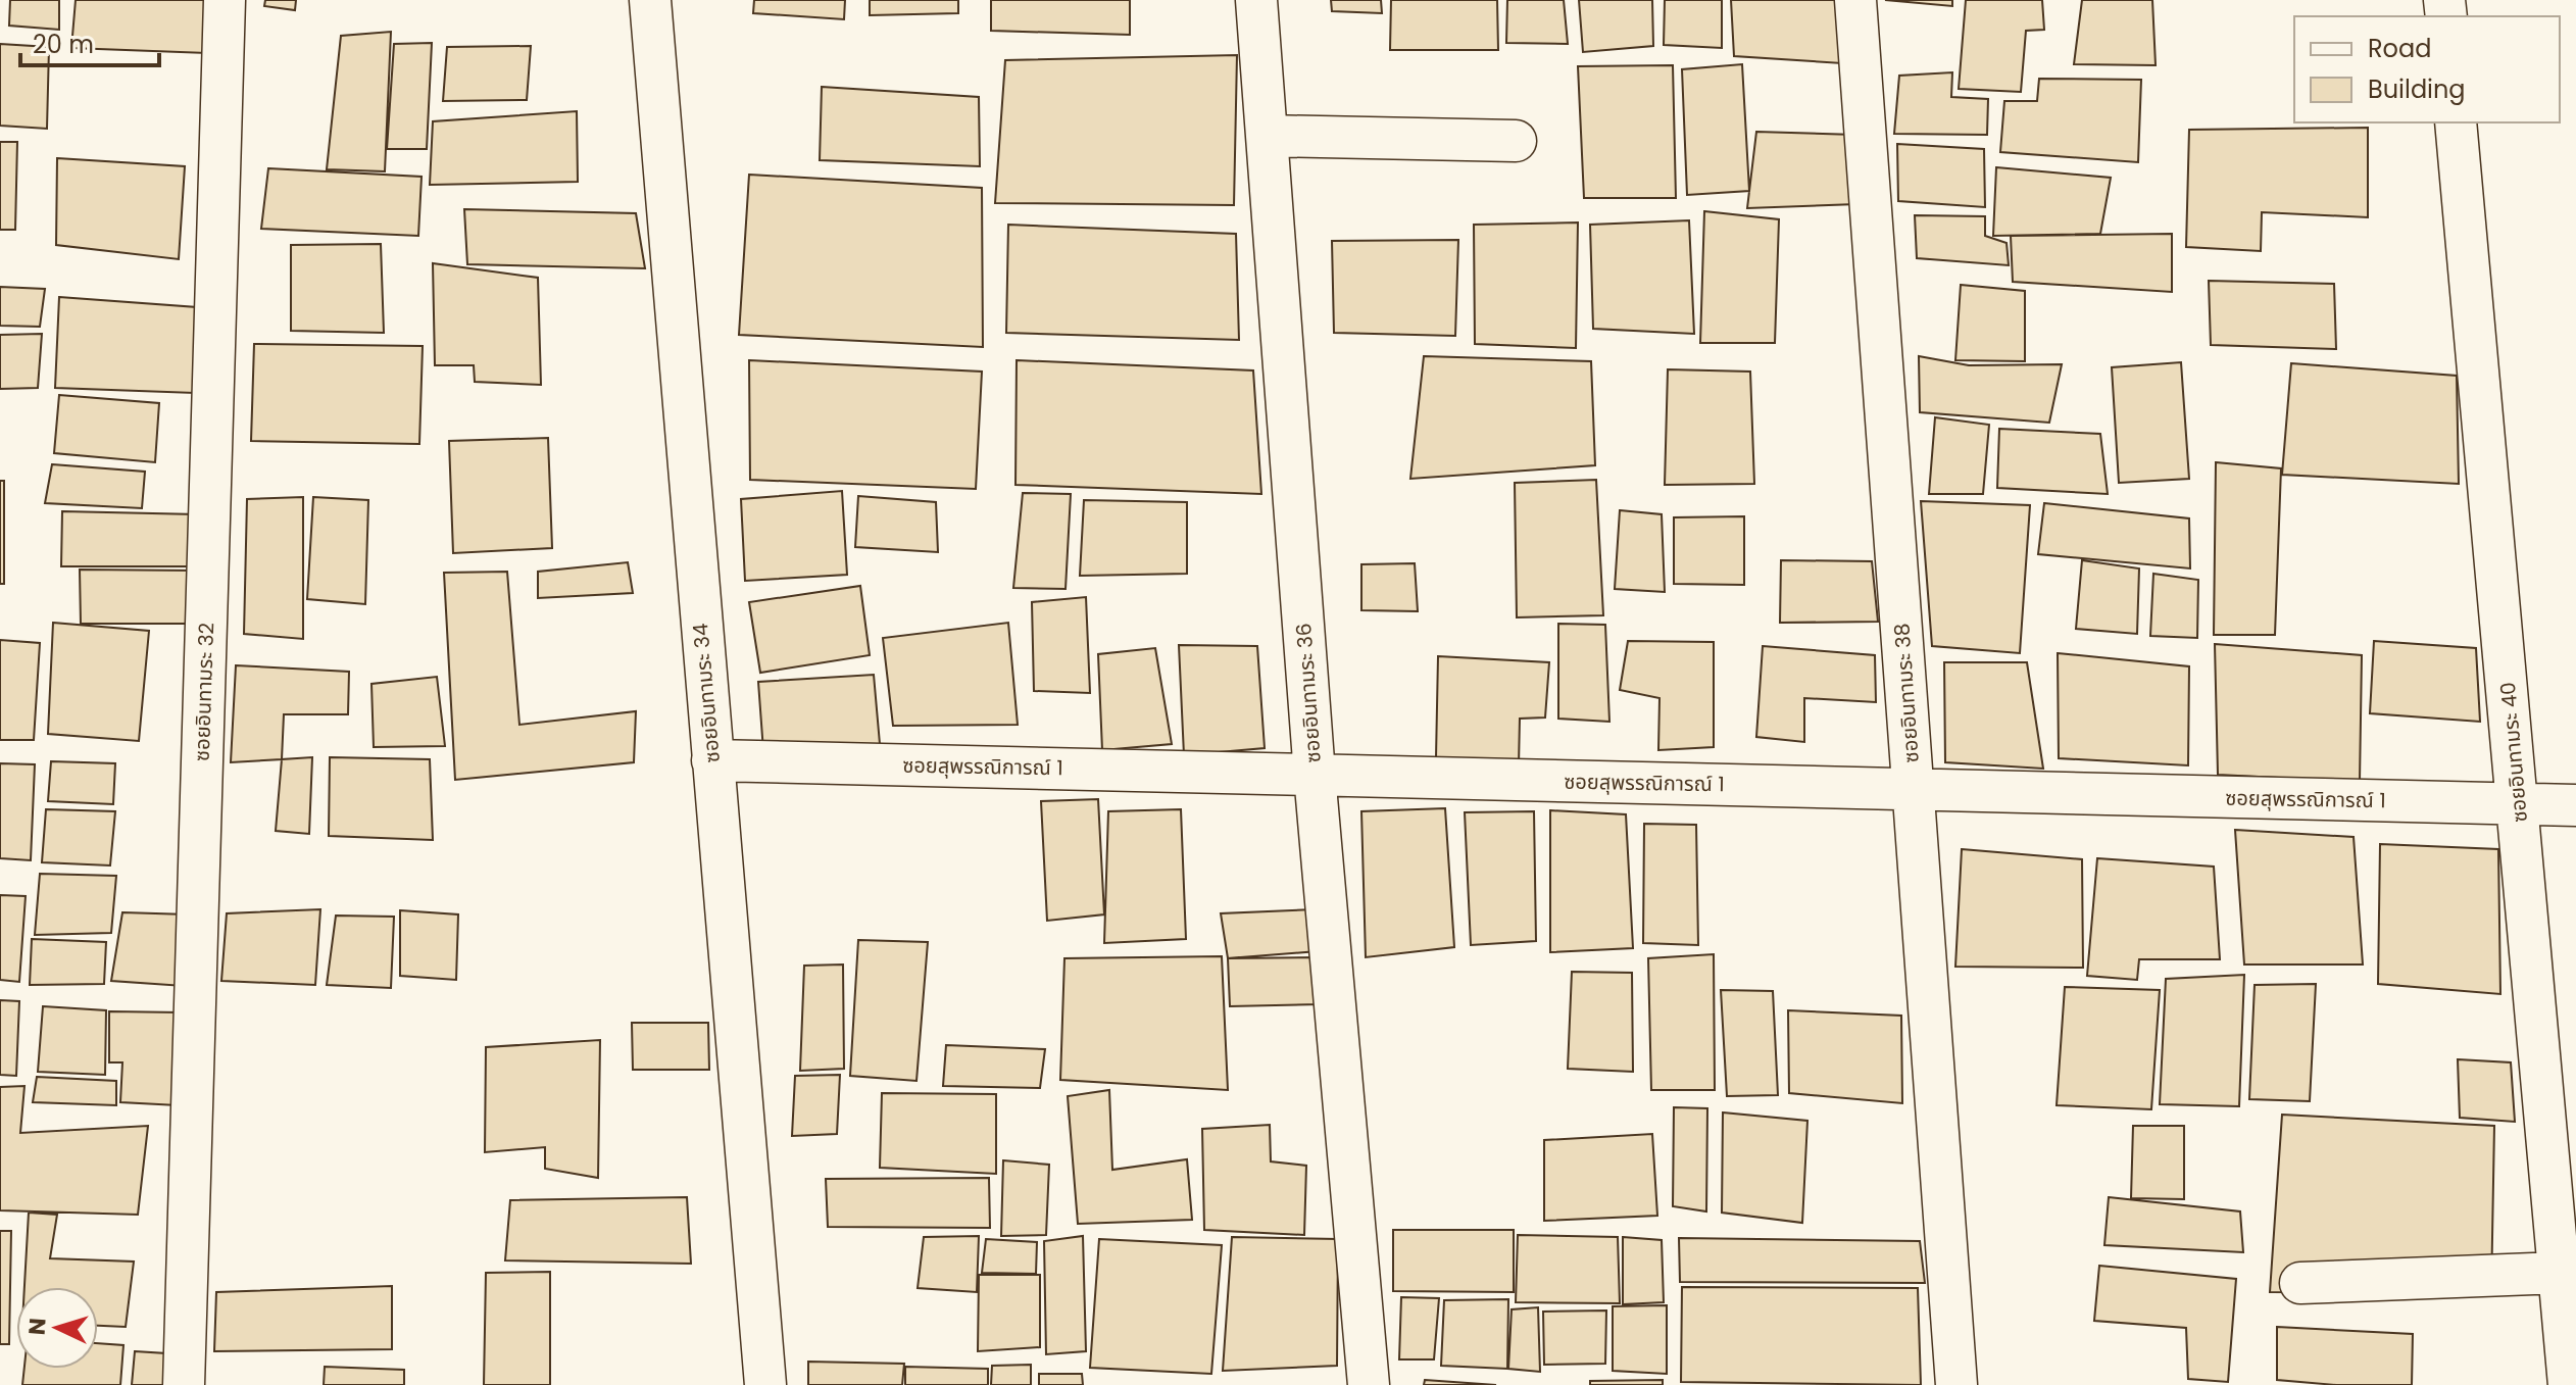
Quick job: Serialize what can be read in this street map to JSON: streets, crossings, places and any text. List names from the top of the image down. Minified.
{"streets":{"street":["ซอยอินทามระ 32","ซอยอินทามระ 34","ซอยอินทามระ 36","ซอยอินทามระ 38","ซอยอินทามระ 40","ซอยสุพรรณิการณ์ 1"]},"crossings":[["ซอยอินทามระ 34","ซอยสุพรรณิการณ์ 1"],["ซอยอินทามระ 36","ซอยสุพรรณิการณ์ 1"],["ซอยอินทามระ 38","ซอยสุพรรณิการณ์ 1"],["ซอยอินทามระ 40","ซอยสุพรรณิการณ์ 1"]],"legend":["Road","Building"],"scale_bar":"20 m","north":"left"}
